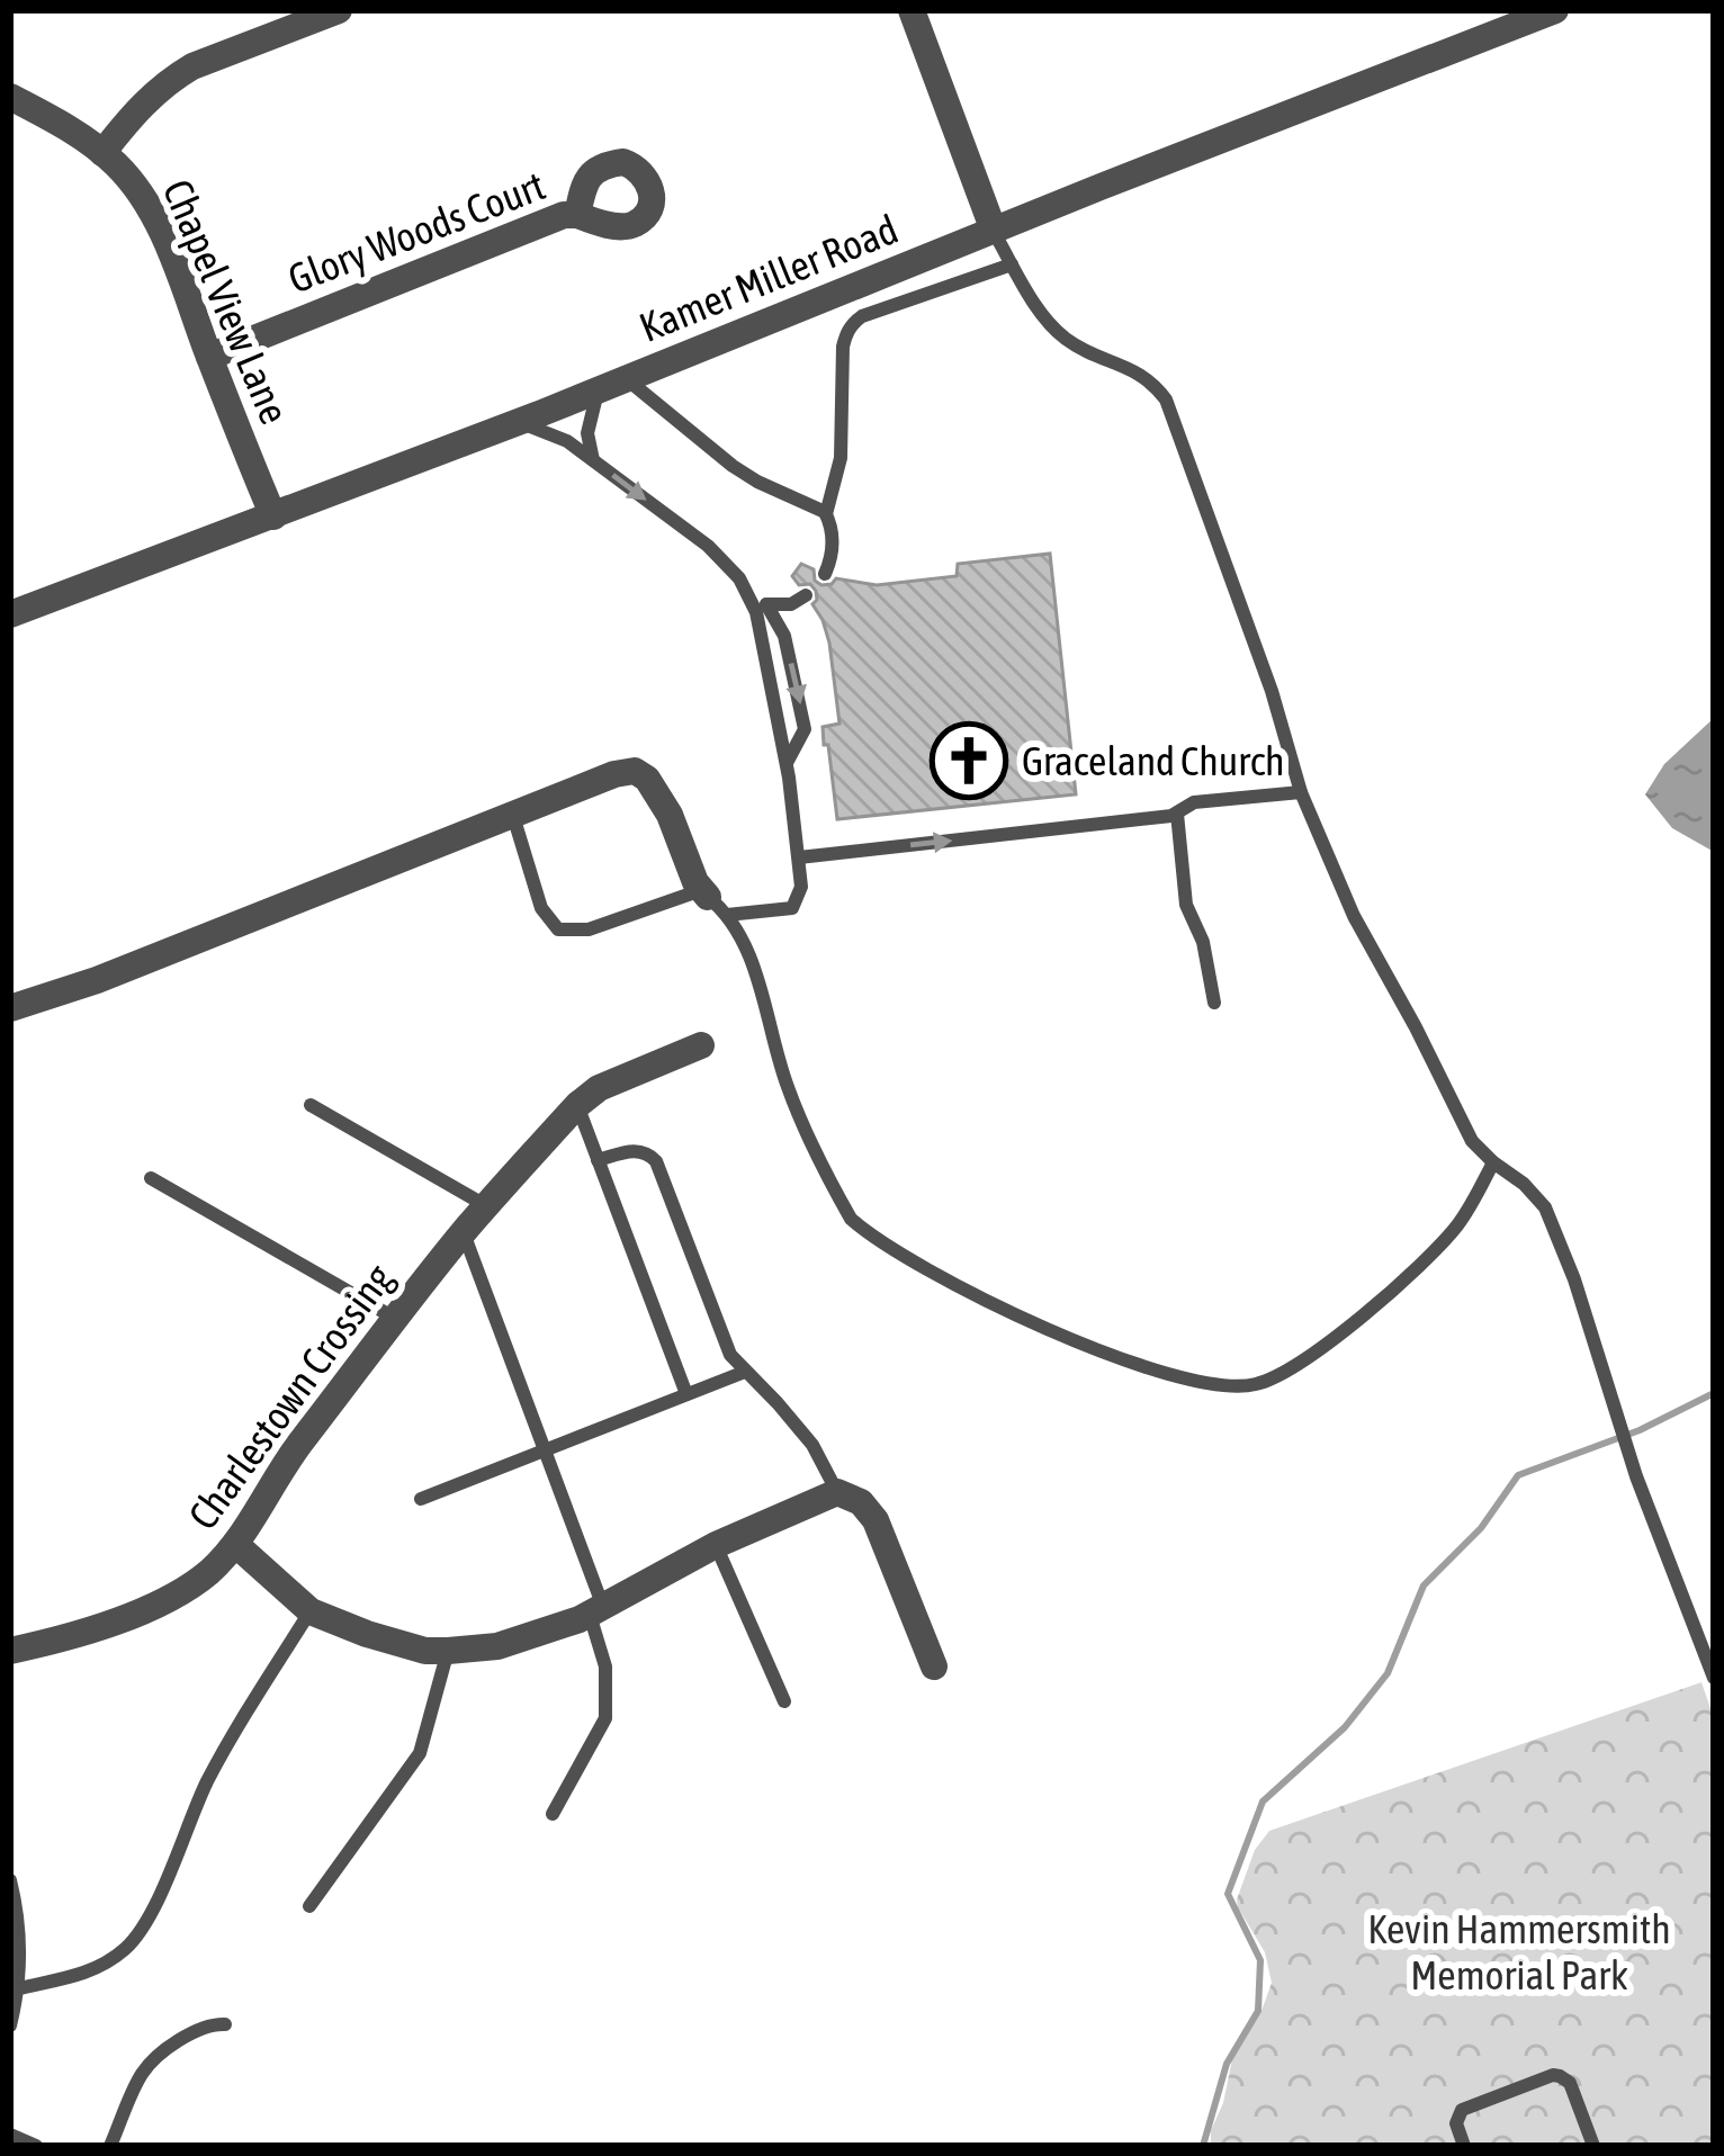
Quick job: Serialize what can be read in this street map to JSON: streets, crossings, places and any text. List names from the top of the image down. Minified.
{"streets":{"street":["Glory Woods Court","Kamer Miller Road","Chapel View Lane","Charlestown Crossing"]},"crossings":[["Glory Woods Court","Chapel View Lane"],["Kamer Miller Road","Chapel View Lane"]],"parks":["Kevin Hammersmith Memorial Park"],"places":{"church":["Graceland Church"]}}
